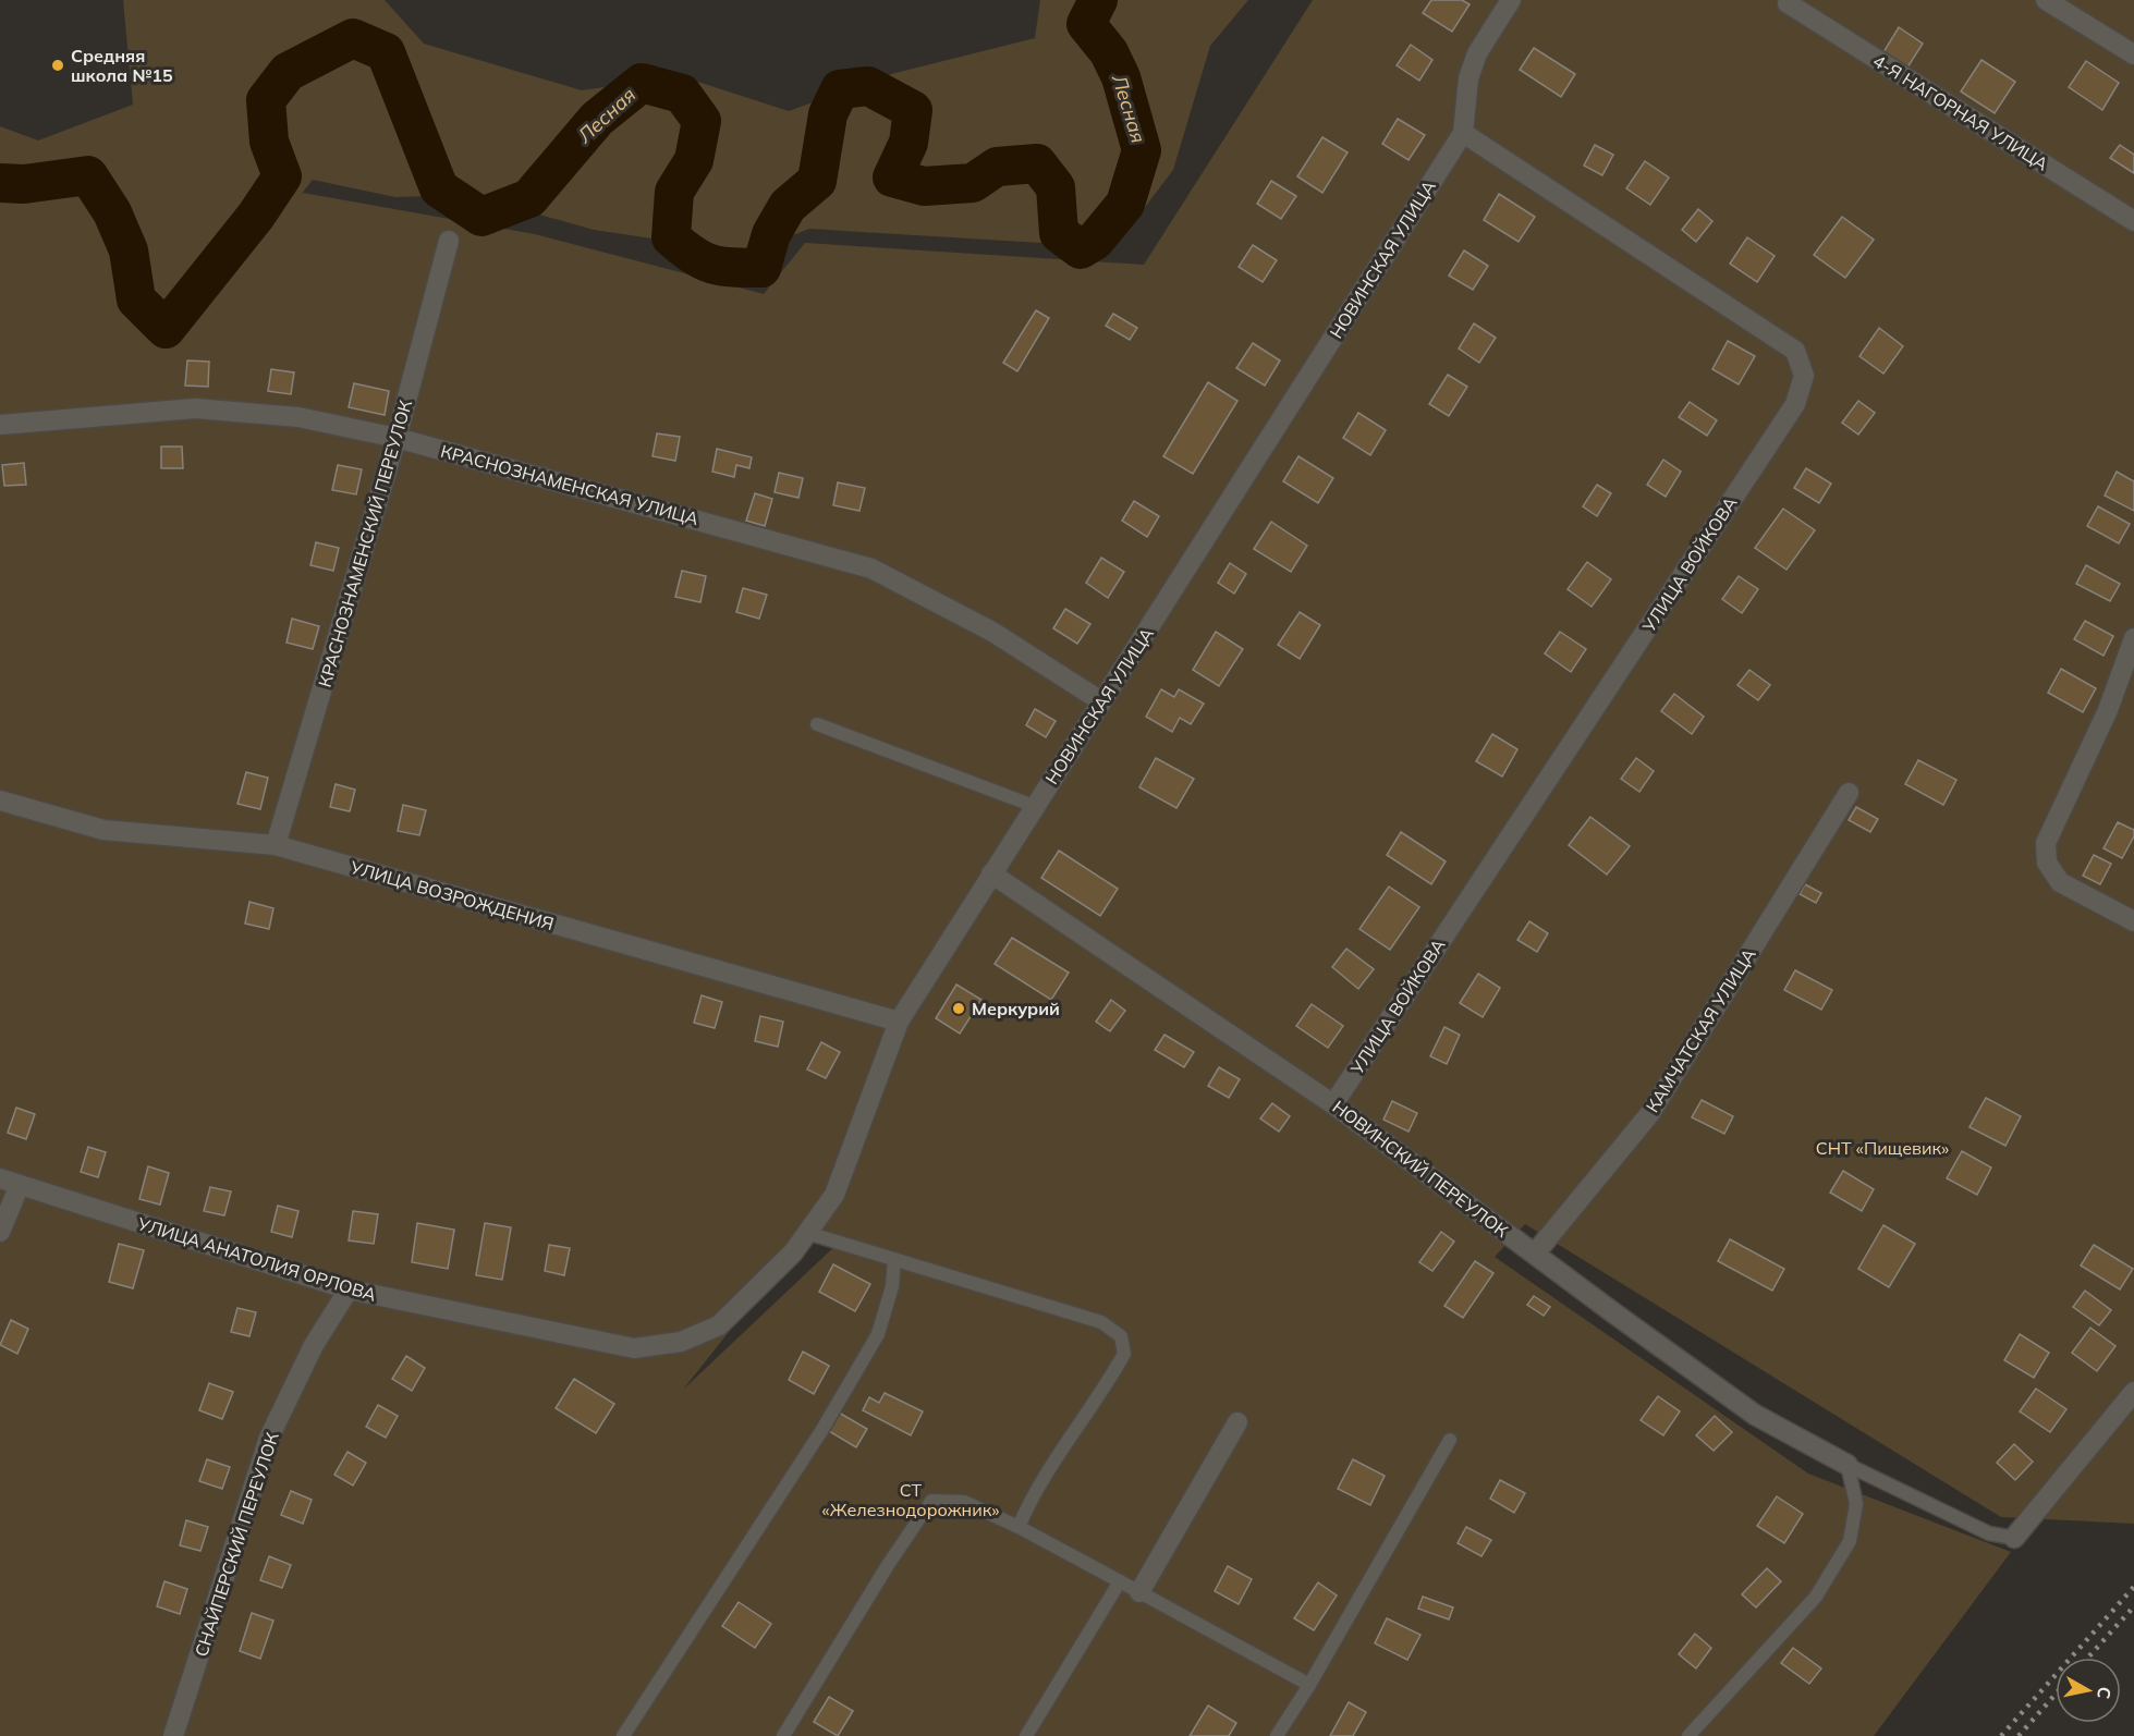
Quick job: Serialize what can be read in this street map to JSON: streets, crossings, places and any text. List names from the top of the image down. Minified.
{"streets":{"street":["4-Я НАГОРНАЯ УЛИЦА","НОВИНСКАЯ УЛИЦА","КРАСНОЗНАМЕНСКАЯ УЛИЦА","КРАСНОЗНАМЕНСКИЙ ПЕРЕУЛОК","УЛИЦА ВОЙКОВА","УЛИЦА ВОЗРОЖДЕНИЯ","КАМЧАТСКАЯ УЛИЦА","НОВИНСКИЙ ПЕРЕУЛОК","УЛИЦА АНАТОЛИЯ ОРЛОВА","СНАЙПЕРСКИЙ ПЕРЕУЛОК"]},"crossings":[["НОВИНСКАЯ УЛИЦА","КРАСНОЗНАМЕНСКАЯ УЛИЦА"],["НОВИНСКАЯ УЛИЦА","УЛИЦА ВОЙКОВА"],["НОВИНСКАЯ УЛИЦА","УЛИЦА ВОЗРОЖДЕНИЯ"],["НОВИНСКАЯ УЛИЦА","НОВИНСКИЙ ПЕРЕУЛОК"],["НОВИНСКАЯ УЛИЦА","УЛИЦА АНАТОЛИЯ ОРЛОВА"],["КРАСНОЗНАМЕНСКАЯ УЛИЦА","КРАСНОЗНАМЕНСКИЙ ПЕРЕУЛОК"],["КРАСНОЗНАМЕНСКИЙ ПЕРЕУЛОК","УЛИЦА ВОЗРОЖДЕНИЯ"],["УЛИЦА ВОЙКОВА","НОВИНСКИЙ ПЕРЕУЛОК"],["КАМЧАТСКАЯ УЛИЦА","НОВИНСКИЙ ПЕРЕУЛОК"],["УЛИЦА АНАТОЛИЯ ОРЛОВА","СНАЙПЕРСКИЙ ПЕРЕУЛОК"]],"water":["Лесная"],"parks":["СНТ «Пищевик»","СТ «Железнодорожник»"],"places":["Средняя школа №15","Меркурий"],"north":"right"}
